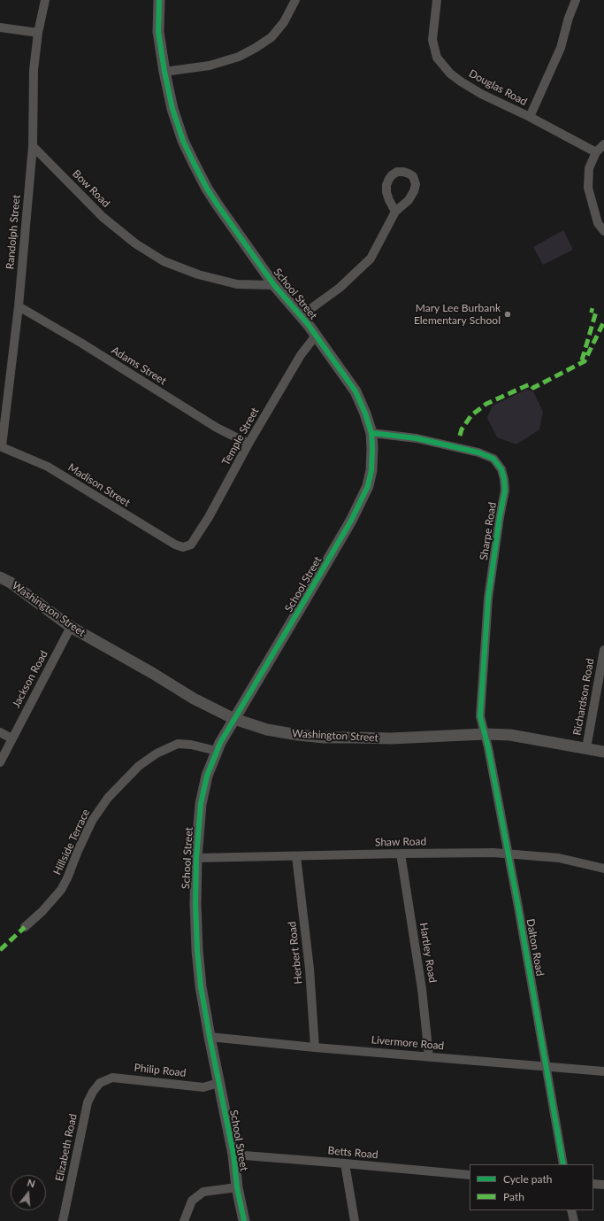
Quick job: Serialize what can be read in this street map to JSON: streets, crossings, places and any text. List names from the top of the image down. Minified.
{"streets":{"street":["Douglas Road","Bow Road","Randolph Street","School Street","Adams Street","Temple Street","Madison Street","Sharpe Road","Washington Street","Jackson Road","Richardson Road","Hillside Terrace","Shaw Road","Dalton Road","Herbert Road","Hartley Road","Livermore Road","Philip Road","Elizabeth Road","Betts Road"]},"crossings":[["Bow Road","Randolph Street"],["Bow Road","School Street"],["Randolph Street","Adams Street"],["Randolph Street","Madison Street"],["School Street","Temple Street"],["School Street","Sharpe Road"],["School Street","Washington Street"],["School Street","Hillside Terrace"],["School Street","Shaw Road"],["School Street","Livermore Road"],["School Street","Philip Road"],["School Street","Betts Road"],["Adams Street","Temple Street"],["Temple Street","Madison Street"],["Sharpe Road","Washington Street"],["Sharpe Road","Dalton Road"],["Washington Street","Jackson Road"],["Washington Street","Richardson Road"],["Washington Street","Dalton Road"],["Shaw Road","Dalton Road"],["Shaw Road","Herbert Road"],["Shaw Road","Hartley Road"],["Dalton Road","Livermore Road"],["Herbert Road","Livermore Road"],["Hartley Road","Livermore Road"],["Philip Road","Elizabeth Road"]],"places":["Mary Lee Burbank Elementary School"],"legend":["Cycle path","Path"],"north":"top"}
